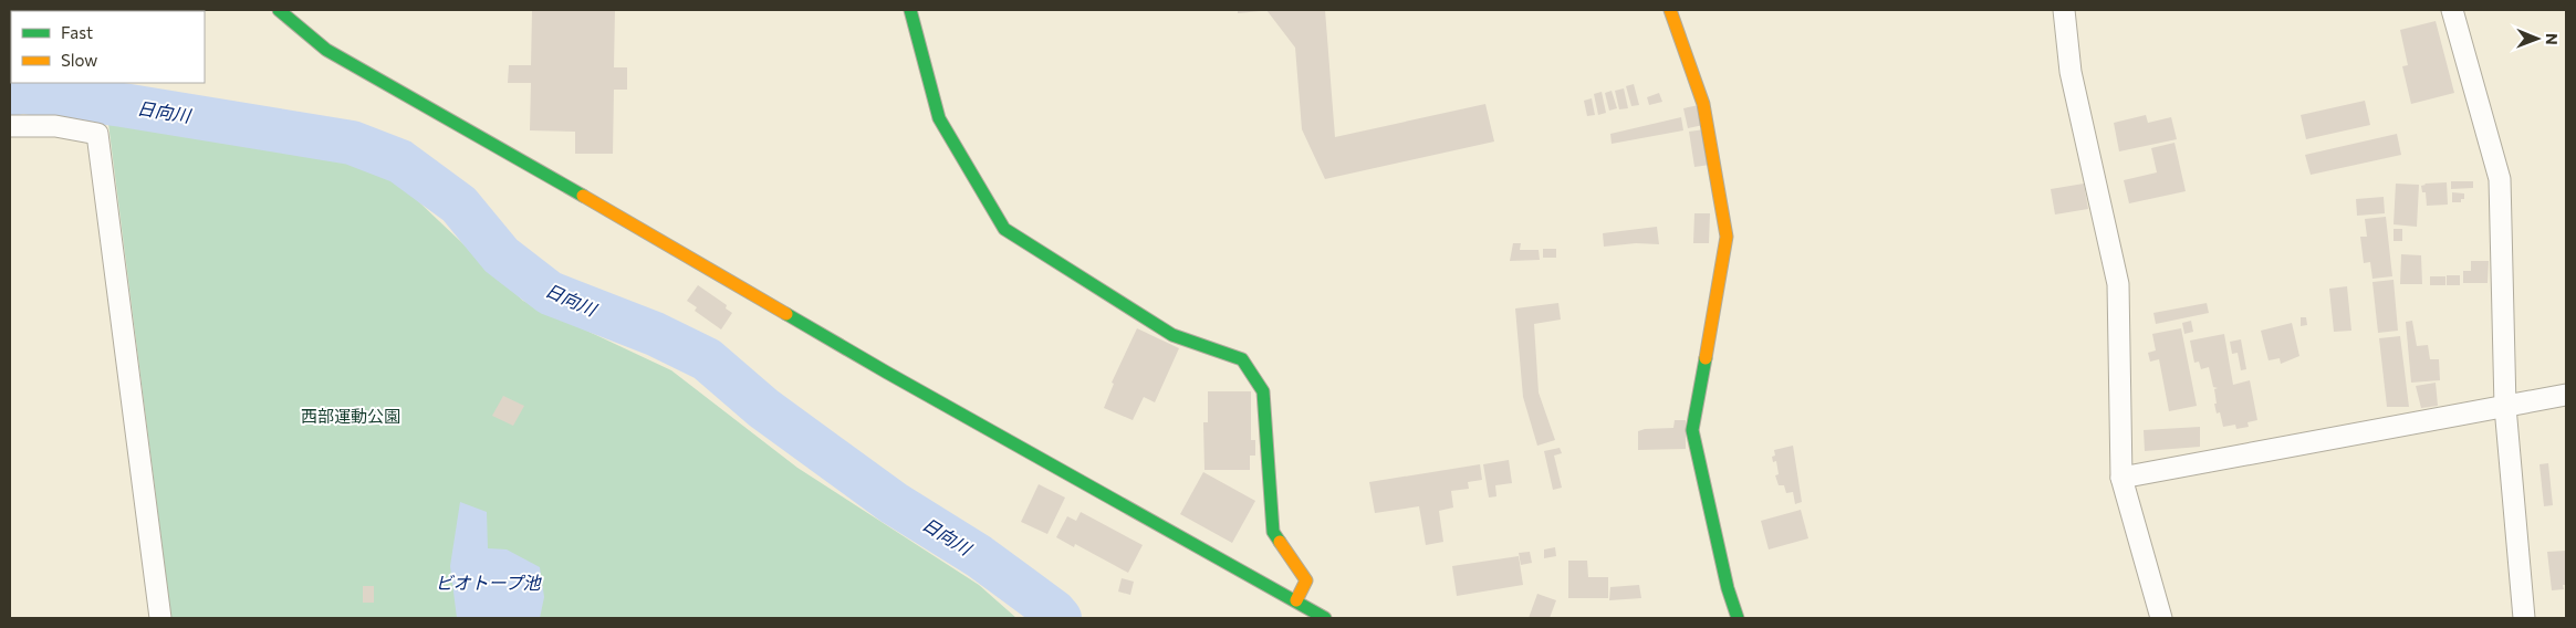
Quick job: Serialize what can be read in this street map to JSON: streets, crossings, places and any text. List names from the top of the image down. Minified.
{"water":["日向川","ビオトープ池"],"parks":["西部運動公園"],"legend":["Fast","Slow"],"north":"right"}
